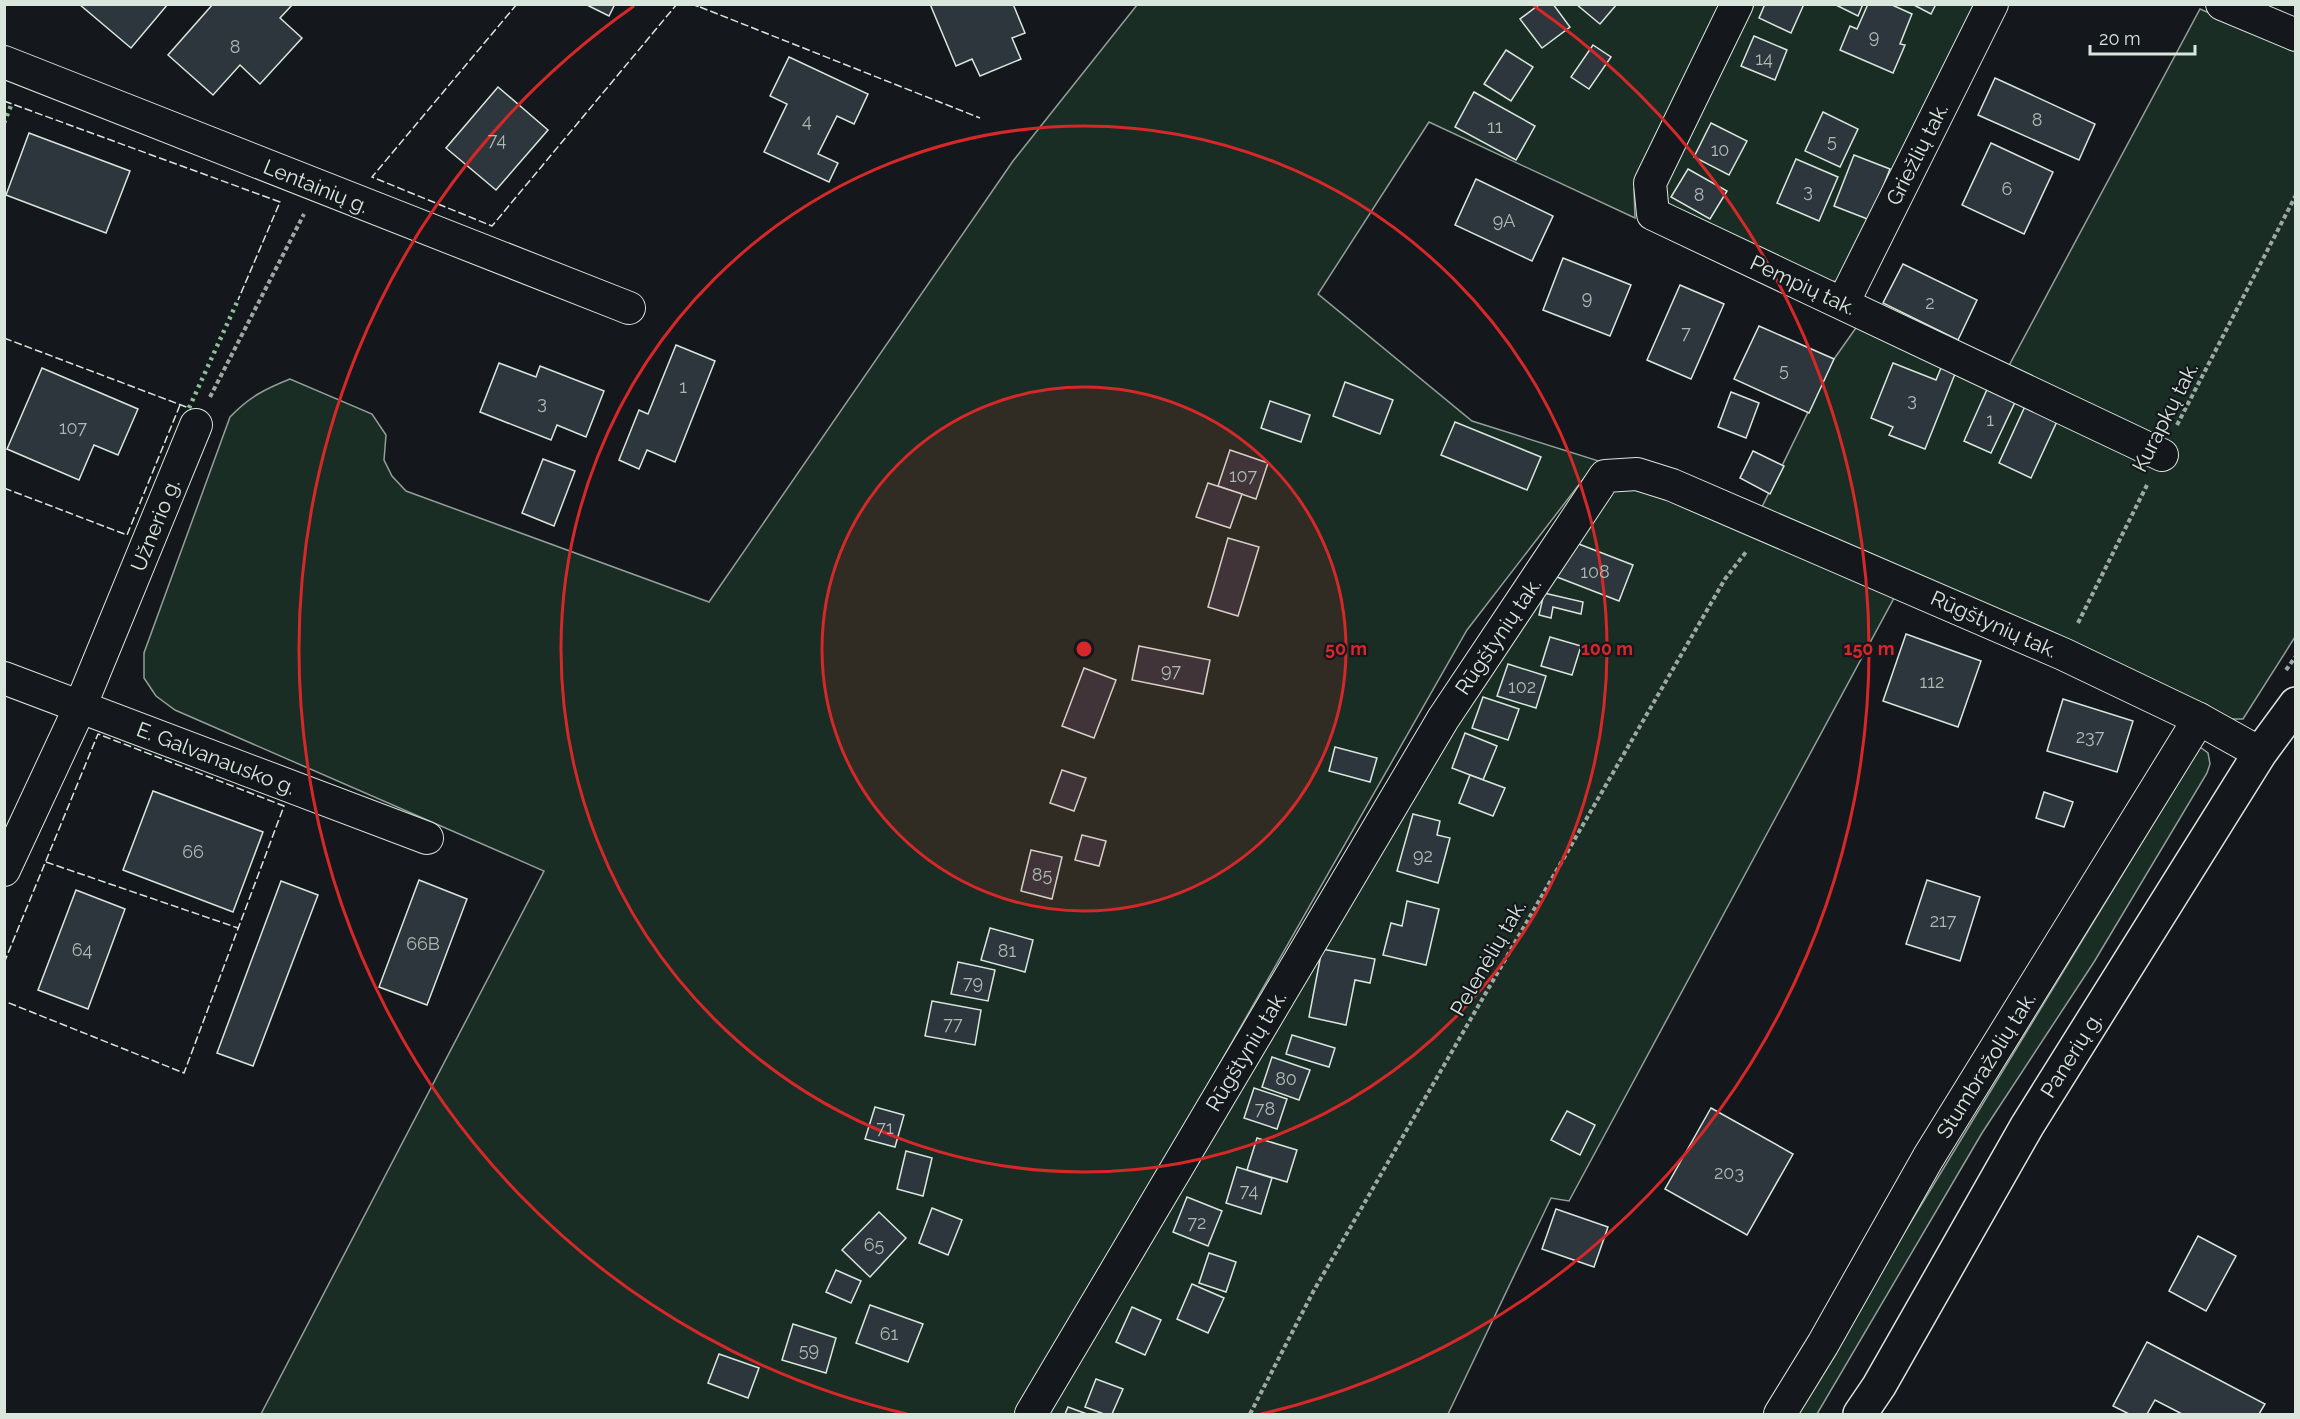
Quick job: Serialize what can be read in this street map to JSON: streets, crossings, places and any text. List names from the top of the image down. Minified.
{"streets":{"main road":["Panerių g."],"street":["Griežlių tak.","Lentainių g.","Pempių tak.","Užnerio g.","Rūgštynių tak.","E. Galvanausko g.","Stumbražolių tak."],"path":["Kurapkų tak.","Pelenėlių tak."]},"crossings":[["Griežlių tak.","Pempių tak."],["Pempių tak.","Kurapkų tak."],["Kurapkų tak.","Rūgštynių tak."],["Užnerio g.","E. Galvanausko g."],["Rūgštynių tak.","Pelenėlių tak."],["Rūgštynių tak.","Panerių g."],["Rūgštynių tak.","Stumbražolių tak."]],"house_numbers":["9","8","14","8","4","11","74","5","10","6","3","8","9A","9","2","7","5","1","3","3","1","107","107","108","97","112","102","237","66","92","85","217","66B","64","81","79","77","80","78","71","203","74","72","65","61","59"],"scale_bar":"20 m","rings":["50 m","100 m","150 m"]}
